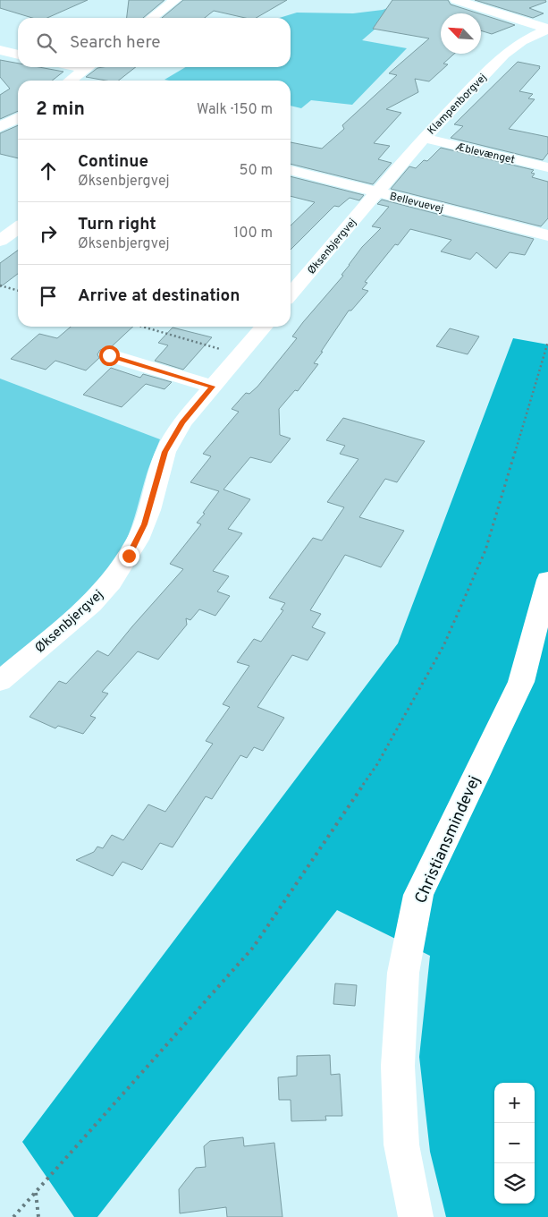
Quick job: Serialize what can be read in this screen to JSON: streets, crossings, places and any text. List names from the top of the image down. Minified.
{"streets":{"street":["Klampenborgvej","Æblevænget","Bellevuevej","Øksenbjergvej","Christiansmindevej"]},"crossings":[["Klampenborgvej","Æblevænget"],["Klampenborgvej","Bellevuevej"],["Klampenborgvej","Øksenbjergvej"],["Bellevuevej","Øksenbjergvej"]],"north":"top left","page":{"search":"Search here","heading":["2 min","Walk · 150 m"],"list":[["Continue","Øksenbjergvej","50 m"],["Turn right","Øksenbjergvej","100 m"],"Arrive at destination"],"map_buttons":["+","−"]}}
